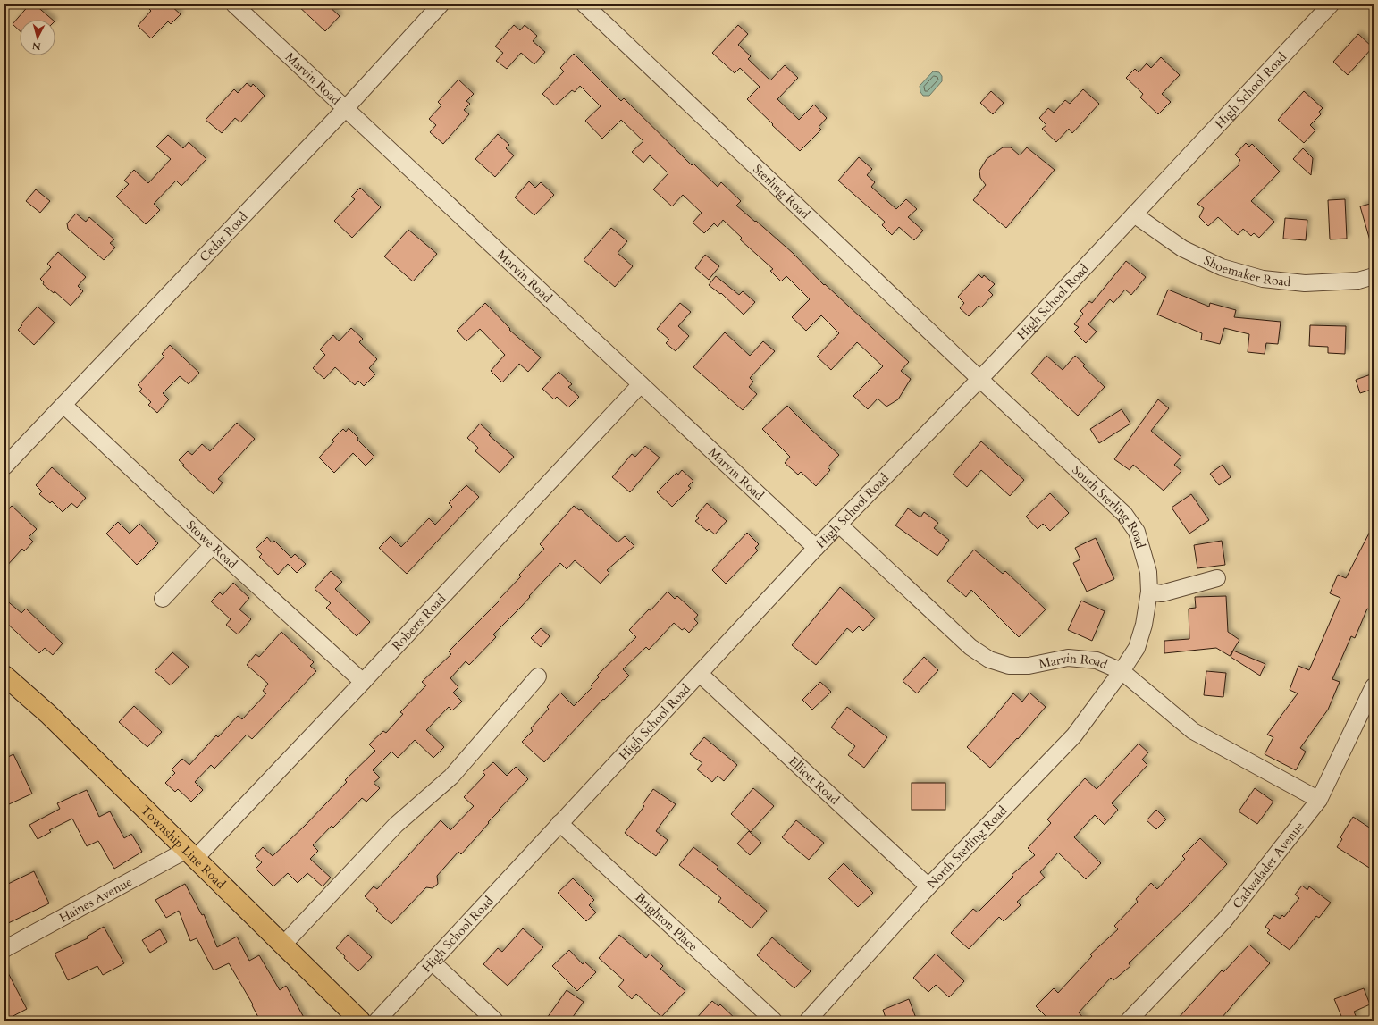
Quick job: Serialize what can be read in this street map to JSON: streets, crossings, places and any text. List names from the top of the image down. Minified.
{"streets":{"main road":["Township Line Road"],"street":["Marvin Road","High School Road","Sterling Road","Cedar Road","Shoemaker Road","South Sterling Road","Stowe Road","Roberts Road","Elliott Road","North Sterling Road","Cadwalader Avenue","Haines Avenue","Brighton Place"]},"crossings":[["Marvin Road","High School Road"],["Marvin Road","Cedar Road"],["Marvin Road","South Sterling Road"],["Marvin Road","Roberts Road"],["Marvin Road","North Sterling Road"],["Marvin Road","Cadwalader Avenue"],["High School Road","Sterling Road"],["High School Road","Shoemaker Road"],["High School Road","South Sterling Road"],["High School Road","Elliott Road"],["High School Road","Brighton Place"],["Sterling Road","South Sterling Road"],["Cedar Road","Stowe Road"],["South Sterling Road","North Sterling Road"],["Stowe Road","Roberts Road"],["Roberts Road","Township Line Road"],["Roberts Road","Haines Avenue"],["Elliott Road","North Sterling Road"],["Township Line Road","Haines Avenue"]],"north":"bottom"}
